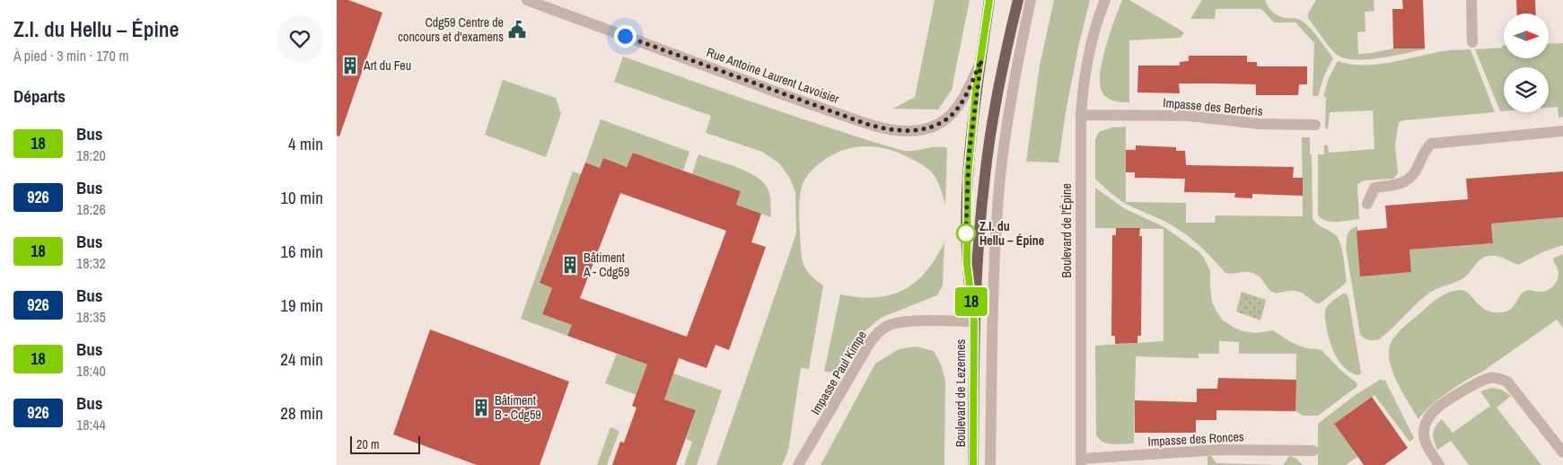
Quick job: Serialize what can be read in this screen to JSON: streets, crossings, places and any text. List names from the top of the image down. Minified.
{"streets":{"main road":["Boulevard de Lezennes"],"street":["Rue Antoine Laurent Lavoisier","Impasse des Berberis","Boulevard de l'Épine","Impasse Paul Kimpe","Impasse des Ronces"]},"crossings":[["Rue Antoine Laurent Lavoisier","Boulevard de Lezennes"],["Impasse des Berberis","Boulevard de l'Épine"],["Boulevard de l'Épine","Impasse des Ronces"],["Impasse Paul Kimpe","Boulevard de Lezennes"]],"places":{"public building":["Cdg59 Centre de concours et d'examens"],"building":["Art du Feu","Bâtiment A - Cdg59","Bâtiment B - Cdg59"],"other":["Z.I. du Hellu – Épine"]},"lines":["bus line 18"],"scale_bar":"20 m","north":"right","page":{"heading":[["Z.I. du Hellu – Épine","À pied · 3 min · 170 m"],"Départs"],"on_map":"18","list":[{"mark":"18","name":"Bus","note":"18:20","value":"4 min"},{"mark":"926","name":"Bus","note":"18:26","value":"10 min"},{"mark":"18","name":"Bus","note":"18:32","value":"16 min"},{"mark":"926","name":"Bus","note":"18:35","value":"19 min"},{"mark":"18","name":"Bus","note":"18:40","value":"24 min"},{"mark":"926","name":"Bus","note":"18:44","value":"28 min"}],"scale":"20 m"}}
